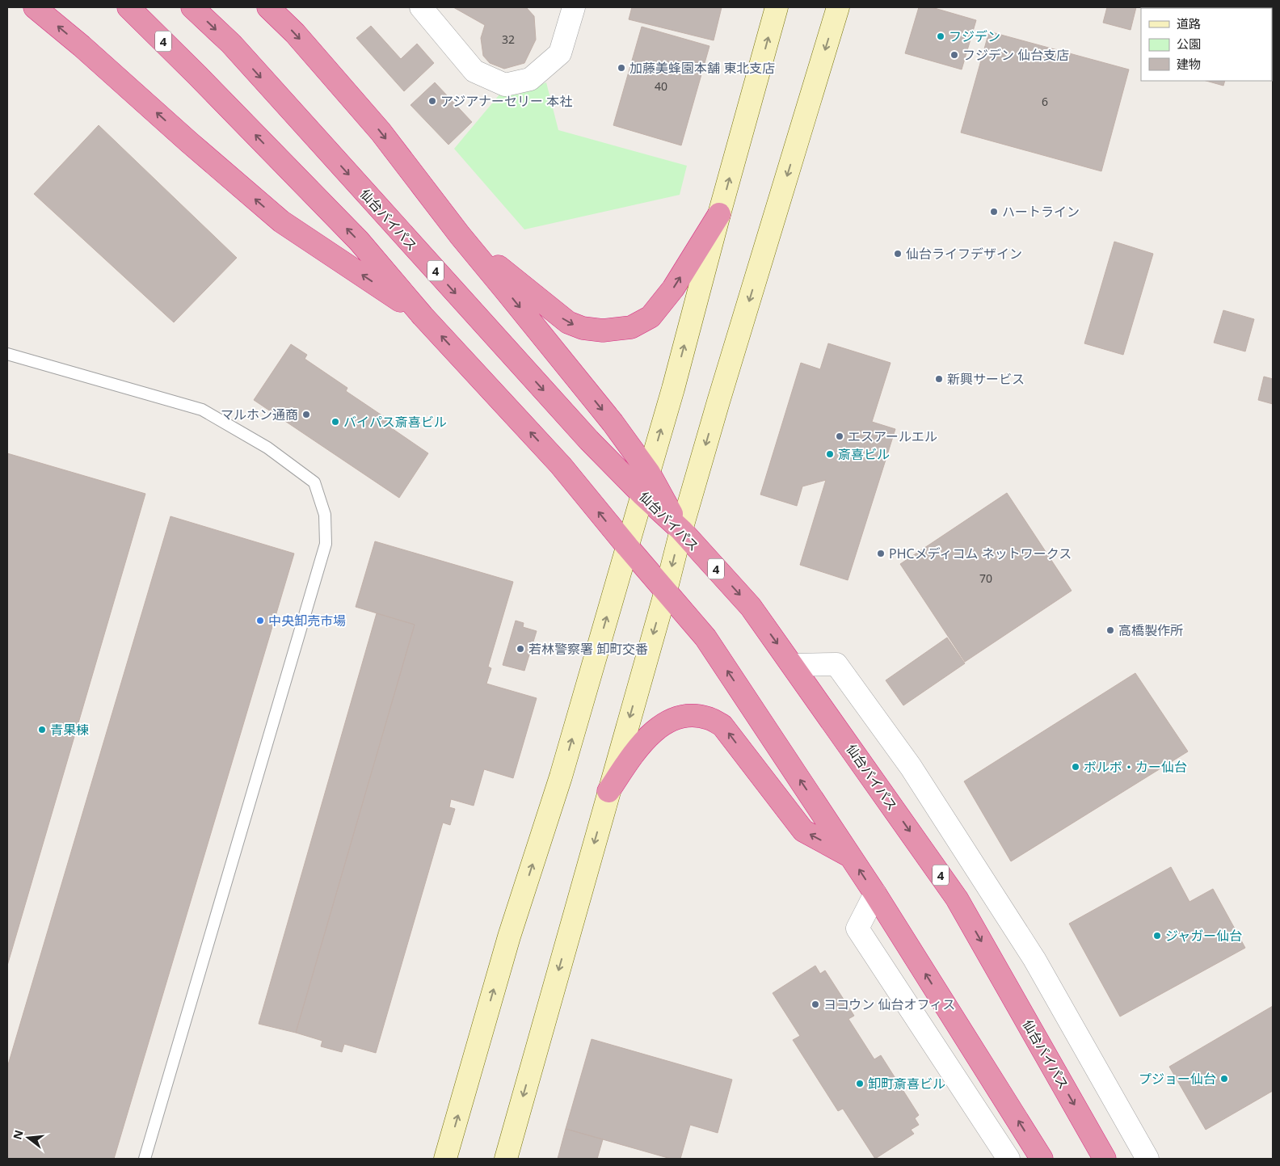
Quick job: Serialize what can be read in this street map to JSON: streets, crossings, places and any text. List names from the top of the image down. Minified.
{"streets":{"highway":["4","仙台バイパス"]},"crossings":[["4","仙台バイパス"]],"places":["フジデン","フジデン 仙台支店","加藤美蜂園本舗 東北支店","アジアナーセリー 本社","ハートライン","仙台ライフデザイン","新興サービス","マルホン通商","バイパス斎喜ビル","エスアールエル","斎喜ビル","PHCメディコム ネットワークス","中央卸売市場","高橋製作所","若林警察署 卸町交番","青果棟","ボルボ・カー仙台","ジャガー仙台","ヨコウン 仙台オフィス","プジョー仙台","卸町斎喜ビル"],"house_numbers":["32","40","6","70"],"legend":["道路","公園","建物"],"north":"left"}
